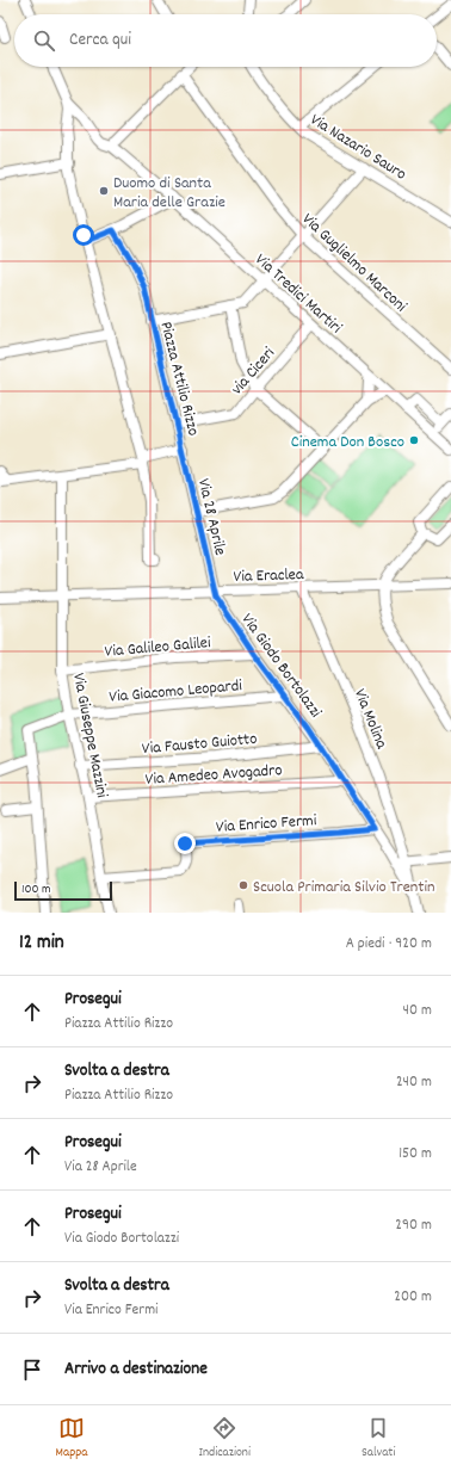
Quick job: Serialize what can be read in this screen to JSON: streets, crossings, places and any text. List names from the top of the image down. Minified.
{"streets":{"street":["Via Nazario Sauro","Via Guglielmo Marconi","Via Tredici Martiri","via Ciceri","Piazza Attilio Rizzo","Via 28 Aprile","Via Eraclea","Via Galileo Galilei","Via Giodo Bortolazzi","Via Giacomo Leopardi","Via Molina","Via Giuseppe Mazzini","Via Fausto Guiotto","Via Amedeo Avogadro","Via Enrico Fermi"]},"crossings":[["Via Tredici Martiri","via Ciceri"],["via Ciceri","Piazza Attilio Rizzo"],["Piazza Attilio Rizzo","Via 28 Aprile"],["Piazza Attilio Rizzo","Via Giuseppe Mazzini"],["Via 28 Aprile","Via Eraclea"],["Via 28 Aprile","Via Giodo Bortolazzi"],["Via Eraclea","Via Giodo Bortolazzi"],["Via Eraclea","Via Molina"],["Via Eraclea","Via Giuseppe Mazzini"],["Via Galileo Galilei","Via Giodo Bortolazzi"],["Via Galileo Galilei","Via Giuseppe Mazzini"],["Via Giodo Bortolazzi","Via Giacomo Leopardi"],["Via Giodo Bortolazzi","Via Molina"],["Via Giodo Bortolazzi","Via Fausto Guiotto"],["Via Giodo Bortolazzi","Via Amedeo Avogadro"],["Via Giodo Bortolazzi","Via Enrico Fermi"],["Via Giacomo Leopardi","Via Giuseppe Mazzini"],["Via Giuseppe Mazzini","Via Fausto Guiotto"],["Via Giuseppe Mazzini","Via Amedeo Avogadro"],["Via Giuseppe Mazzini","Via Enrico Fermi"]],"places":["Duomo di Santa Maria delle Grazie","Cinema Don Bosco","Scuola Primaria Silvio Trentin"],"scale_bar":"100 m","page":{"search":"Cerca qui","scale":"100 m","heading":["12 min","A piedi · 920 m"],"list":[["Prosegui","Piazza Attilio Rizzo","40 m"],["Svolta a destra","Piazza Attilio Rizzo","240 m"],["Prosegui","Via 28 Aprile","150 m"],["Prosegui","Via Giodo Bortolazzi","290 m"],["Svolta a destra","Via Enrico Fermi","200 m"],"Arrivo a destinazione"],"nav":["Mappa","Indicazioni","Salvati"]}}
